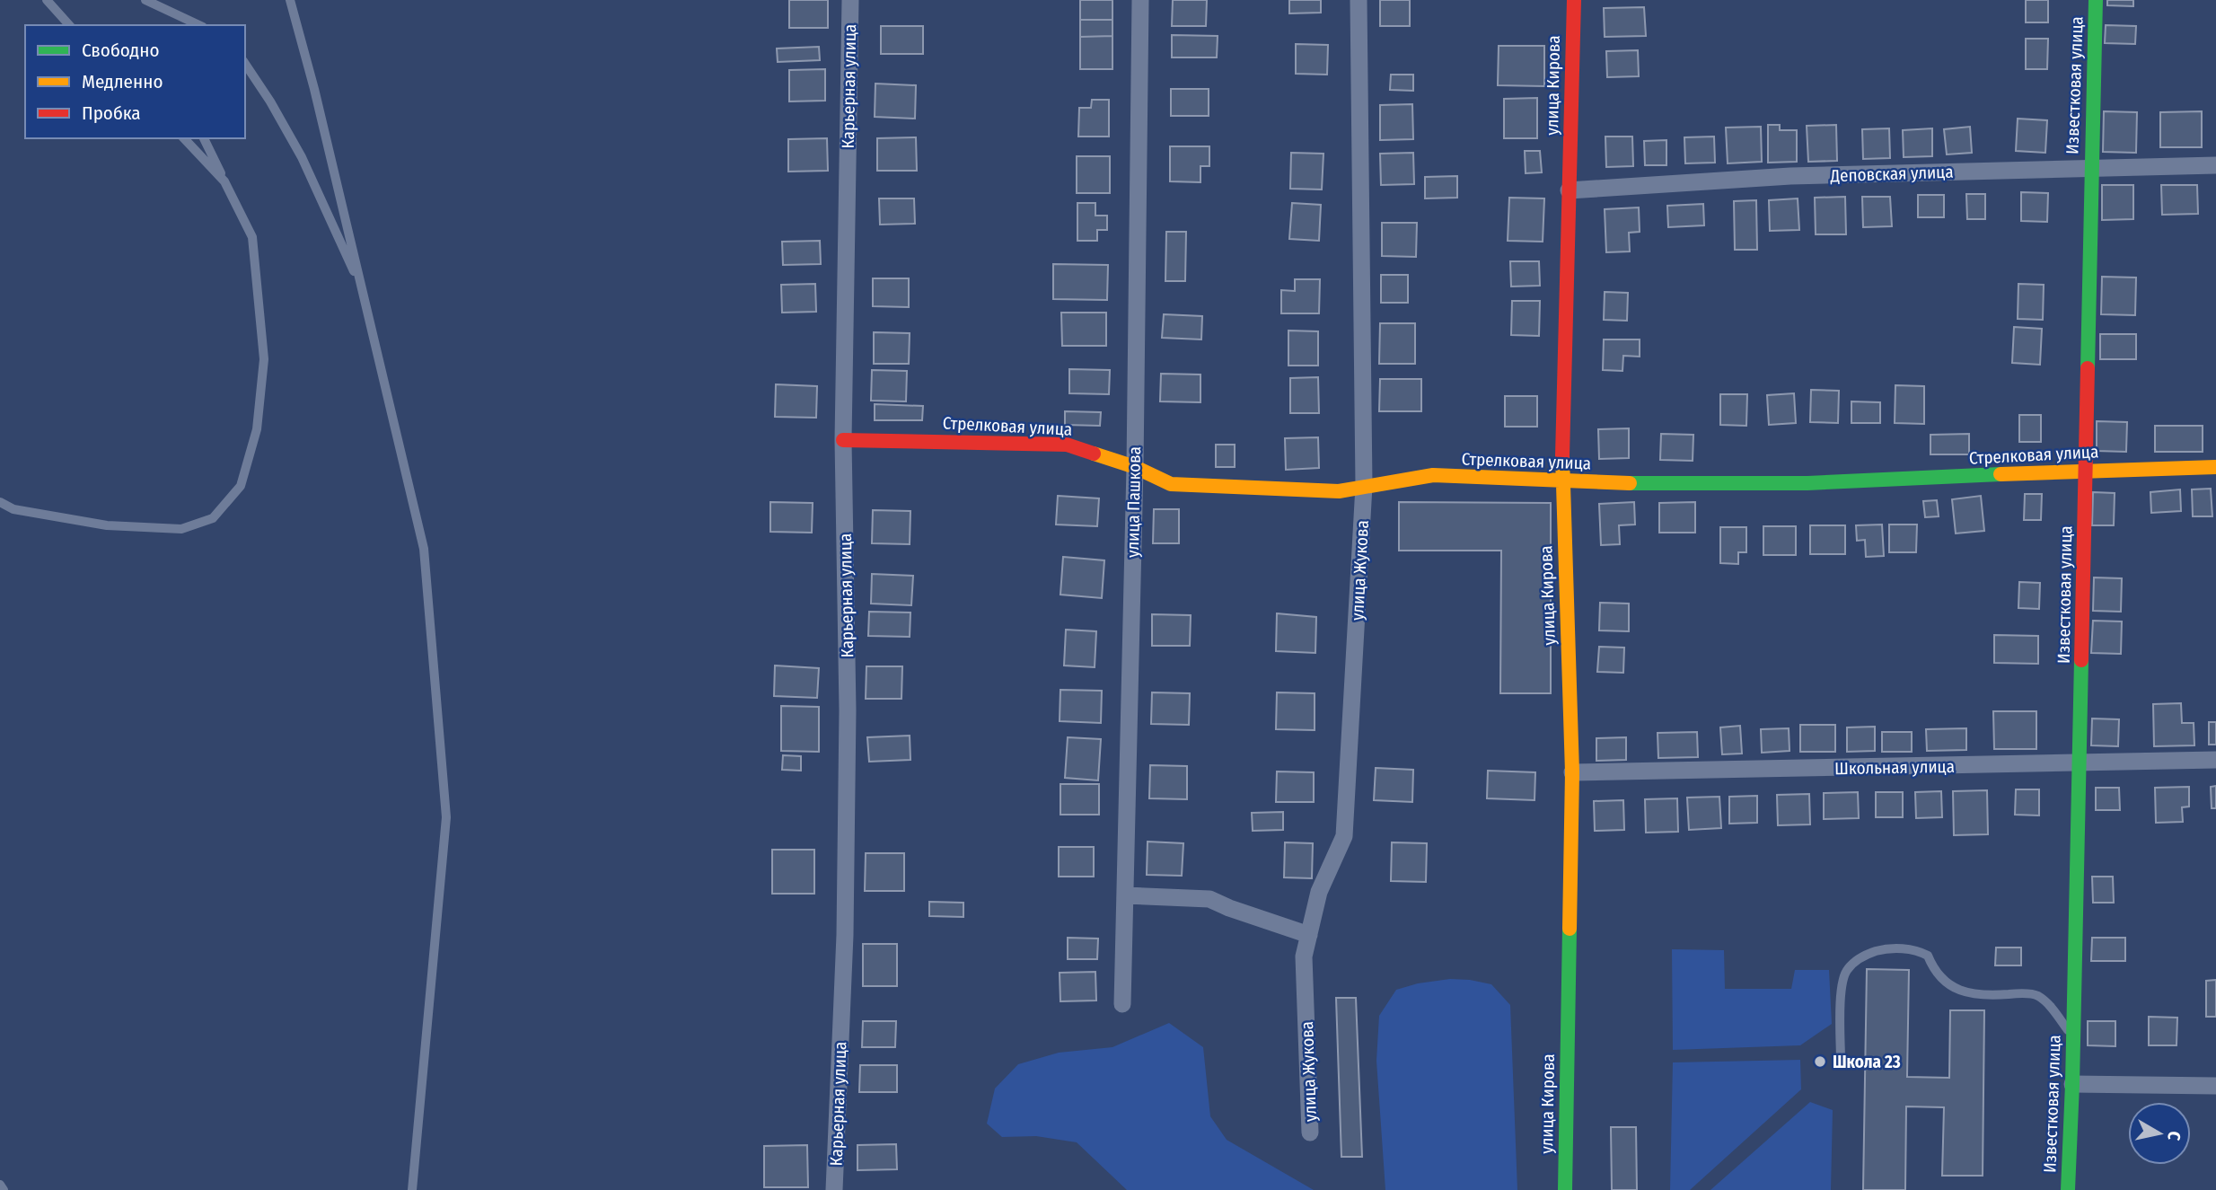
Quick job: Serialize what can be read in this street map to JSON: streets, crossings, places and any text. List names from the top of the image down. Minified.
{"streets":{"street":["улица Кирова","Известковая улица","Карьерная улица","Деповская улица","Стрелковая улица","улица Пашкова","улица Жукова","Школьная улица"]},"crossings":[["улица Кирова","Деповская улица"],["улица Кирова","Стрелковая улица"],["улица Кирова","Школьная улица"],["Известковая улица","Деповская улица"],["Известковая улица","Стрелковая улица"],["Известковая улица","Школьная улица"],["Карьерная улица","Стрелковая улица"],["Стрелковая улица","улица Пашкова"],["Стрелковая улица","улица Жукова"]],"places":["Школа 23"],"legend":["Свободно","Медленно","Пробка"],"north":"right"}
